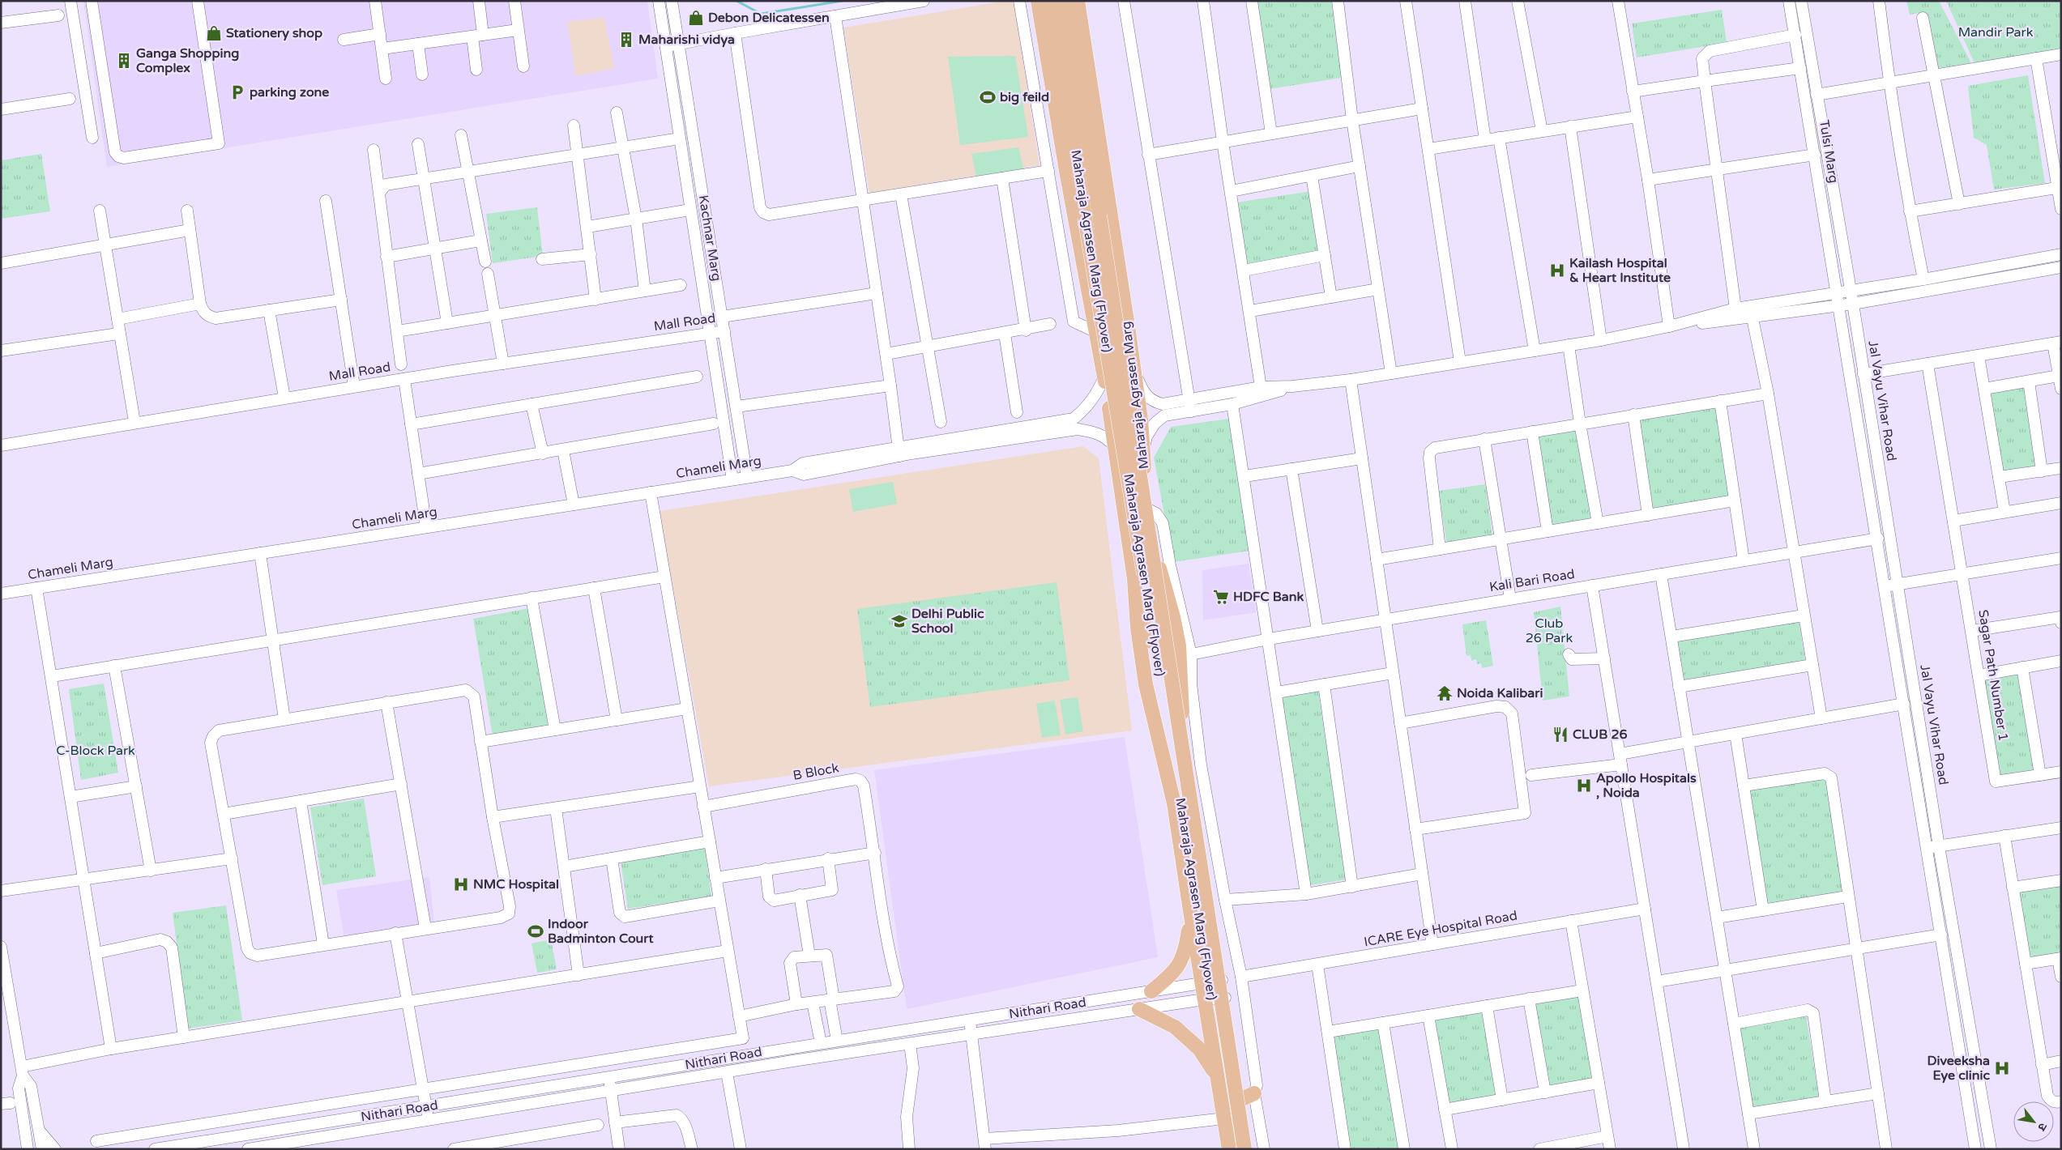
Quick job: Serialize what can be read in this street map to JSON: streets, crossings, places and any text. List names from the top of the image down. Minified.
{"streets":{"main road":["Maharaja Agrasen Marg (Flyover)","Maharaja Agrasen Marg"],"street":["Tulsi Marg","Kachnar Marg","Mall Road","Jal Vayu Vihar Road","Chameli Marg","Kali Bari Road","Sagar Path Number 1","B Block","ICARE Eye Hospital Road","Nithari Road"]},"crossings":[["Tulsi Marg","Jal Vayu Vihar Road"],["Kachnar Marg","Mall Road"],["Kachnar Marg","Chameli Marg"],["Maharaja Agrasen Marg","Chameli Marg"],["Maharaja Agrasen Marg","Nithari Road"],["Jal Vayu Vihar Road","Kali Bari Road"]],"parks":["Mandir Park","Club 26 Park","C-Block Park"],"places":{"shop":["Debon Delicatessen","Stationery shop"],"building":["Maharishi vidya","Ganga Shopping Complex"],"parking":["parking zone"],"sports":["big feild","Indoor Badminton Court"],"hospital":["Kailash Hospital & Heart Institute","Apollo Hospitals , Noida","NMC Hospital","Diveeksha Eye clinic"],"supermarket":["HDFC Bank"],"school or university":["Delhi Public School"],"temple":["Noida Kalibari"],"restaurant":["CLUB 26"]},"north":"bottom right"}
